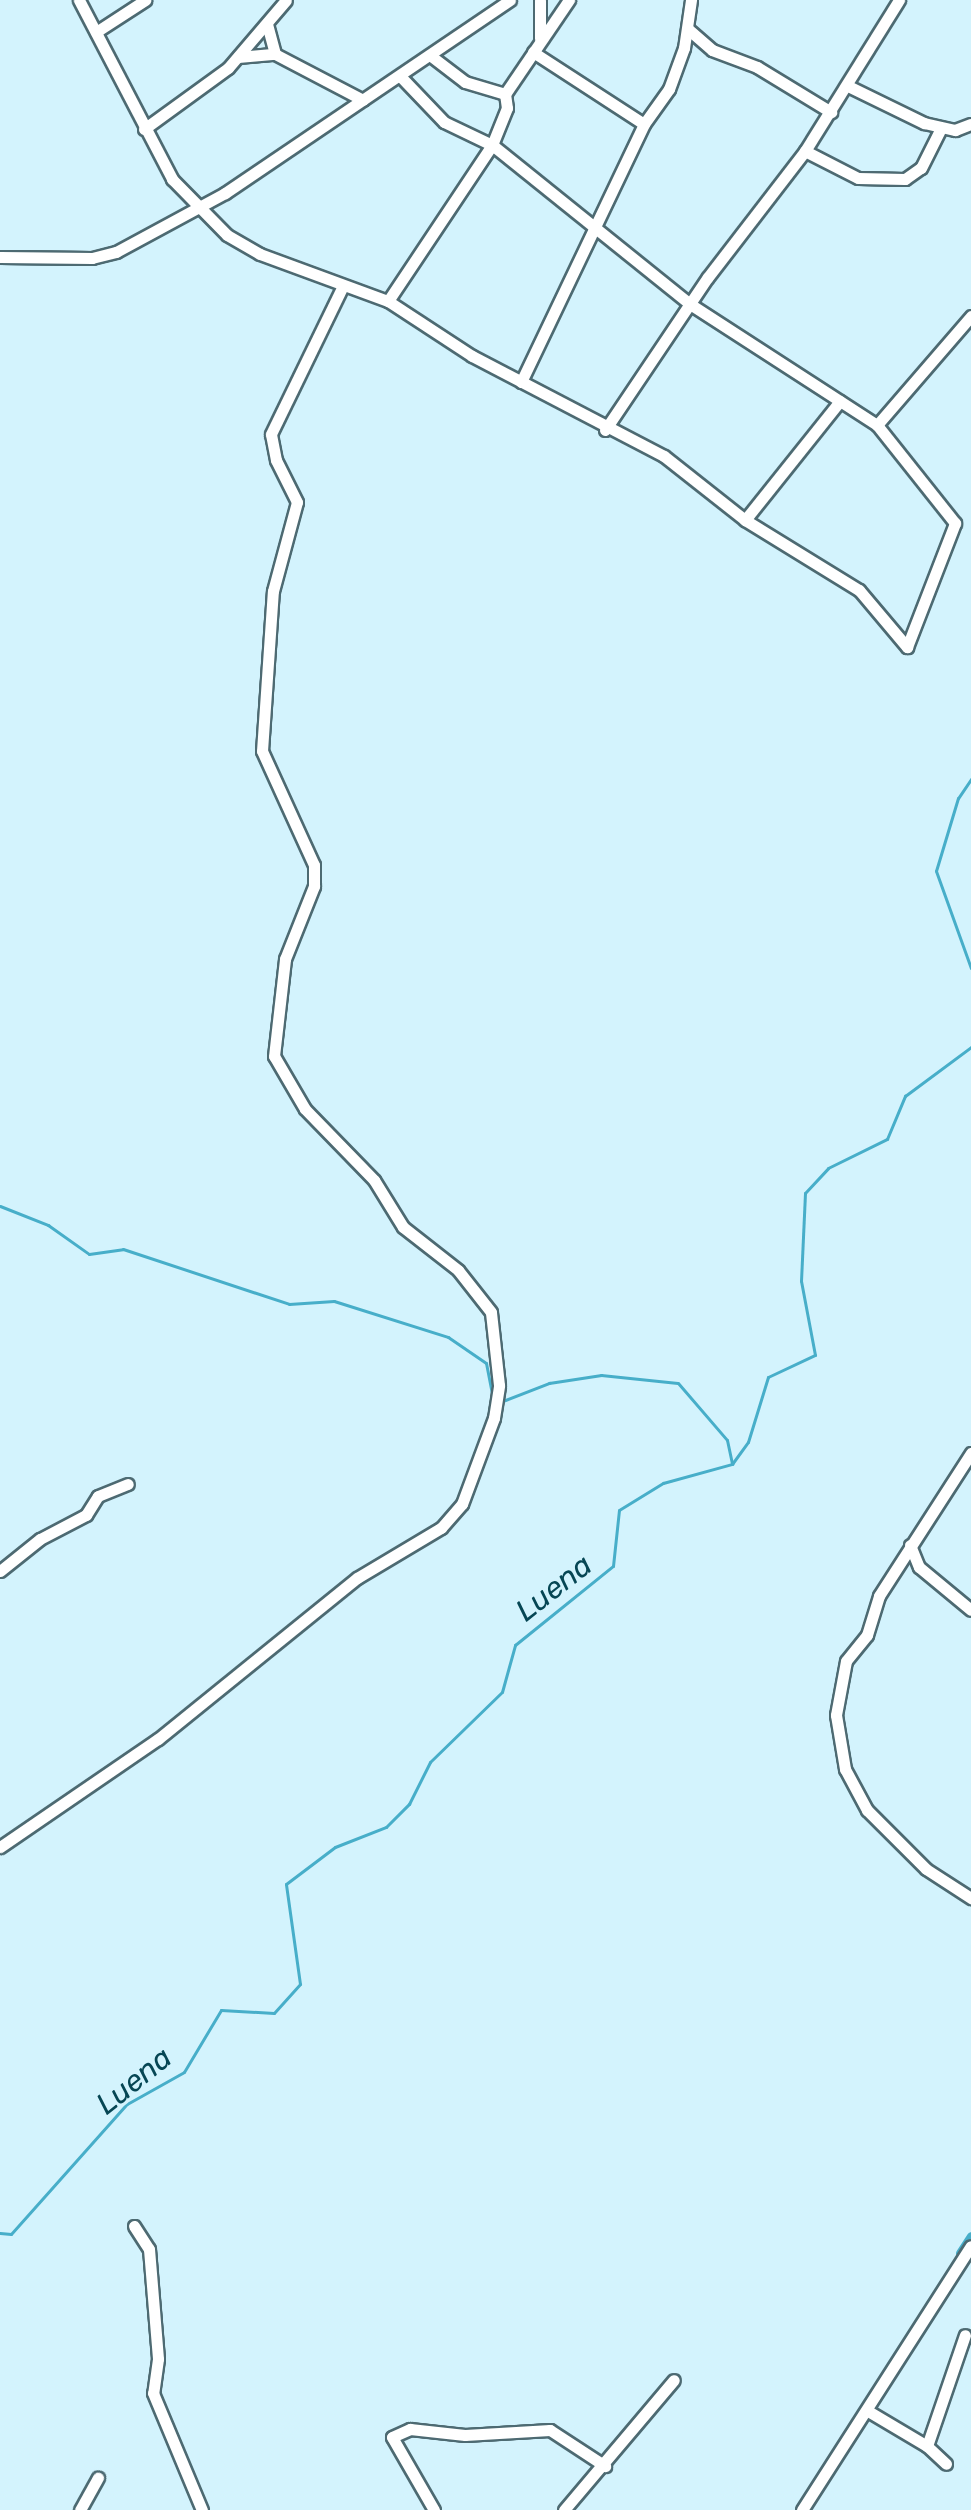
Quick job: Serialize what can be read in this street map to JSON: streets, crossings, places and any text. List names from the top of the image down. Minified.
{"water":["Luena"]}
